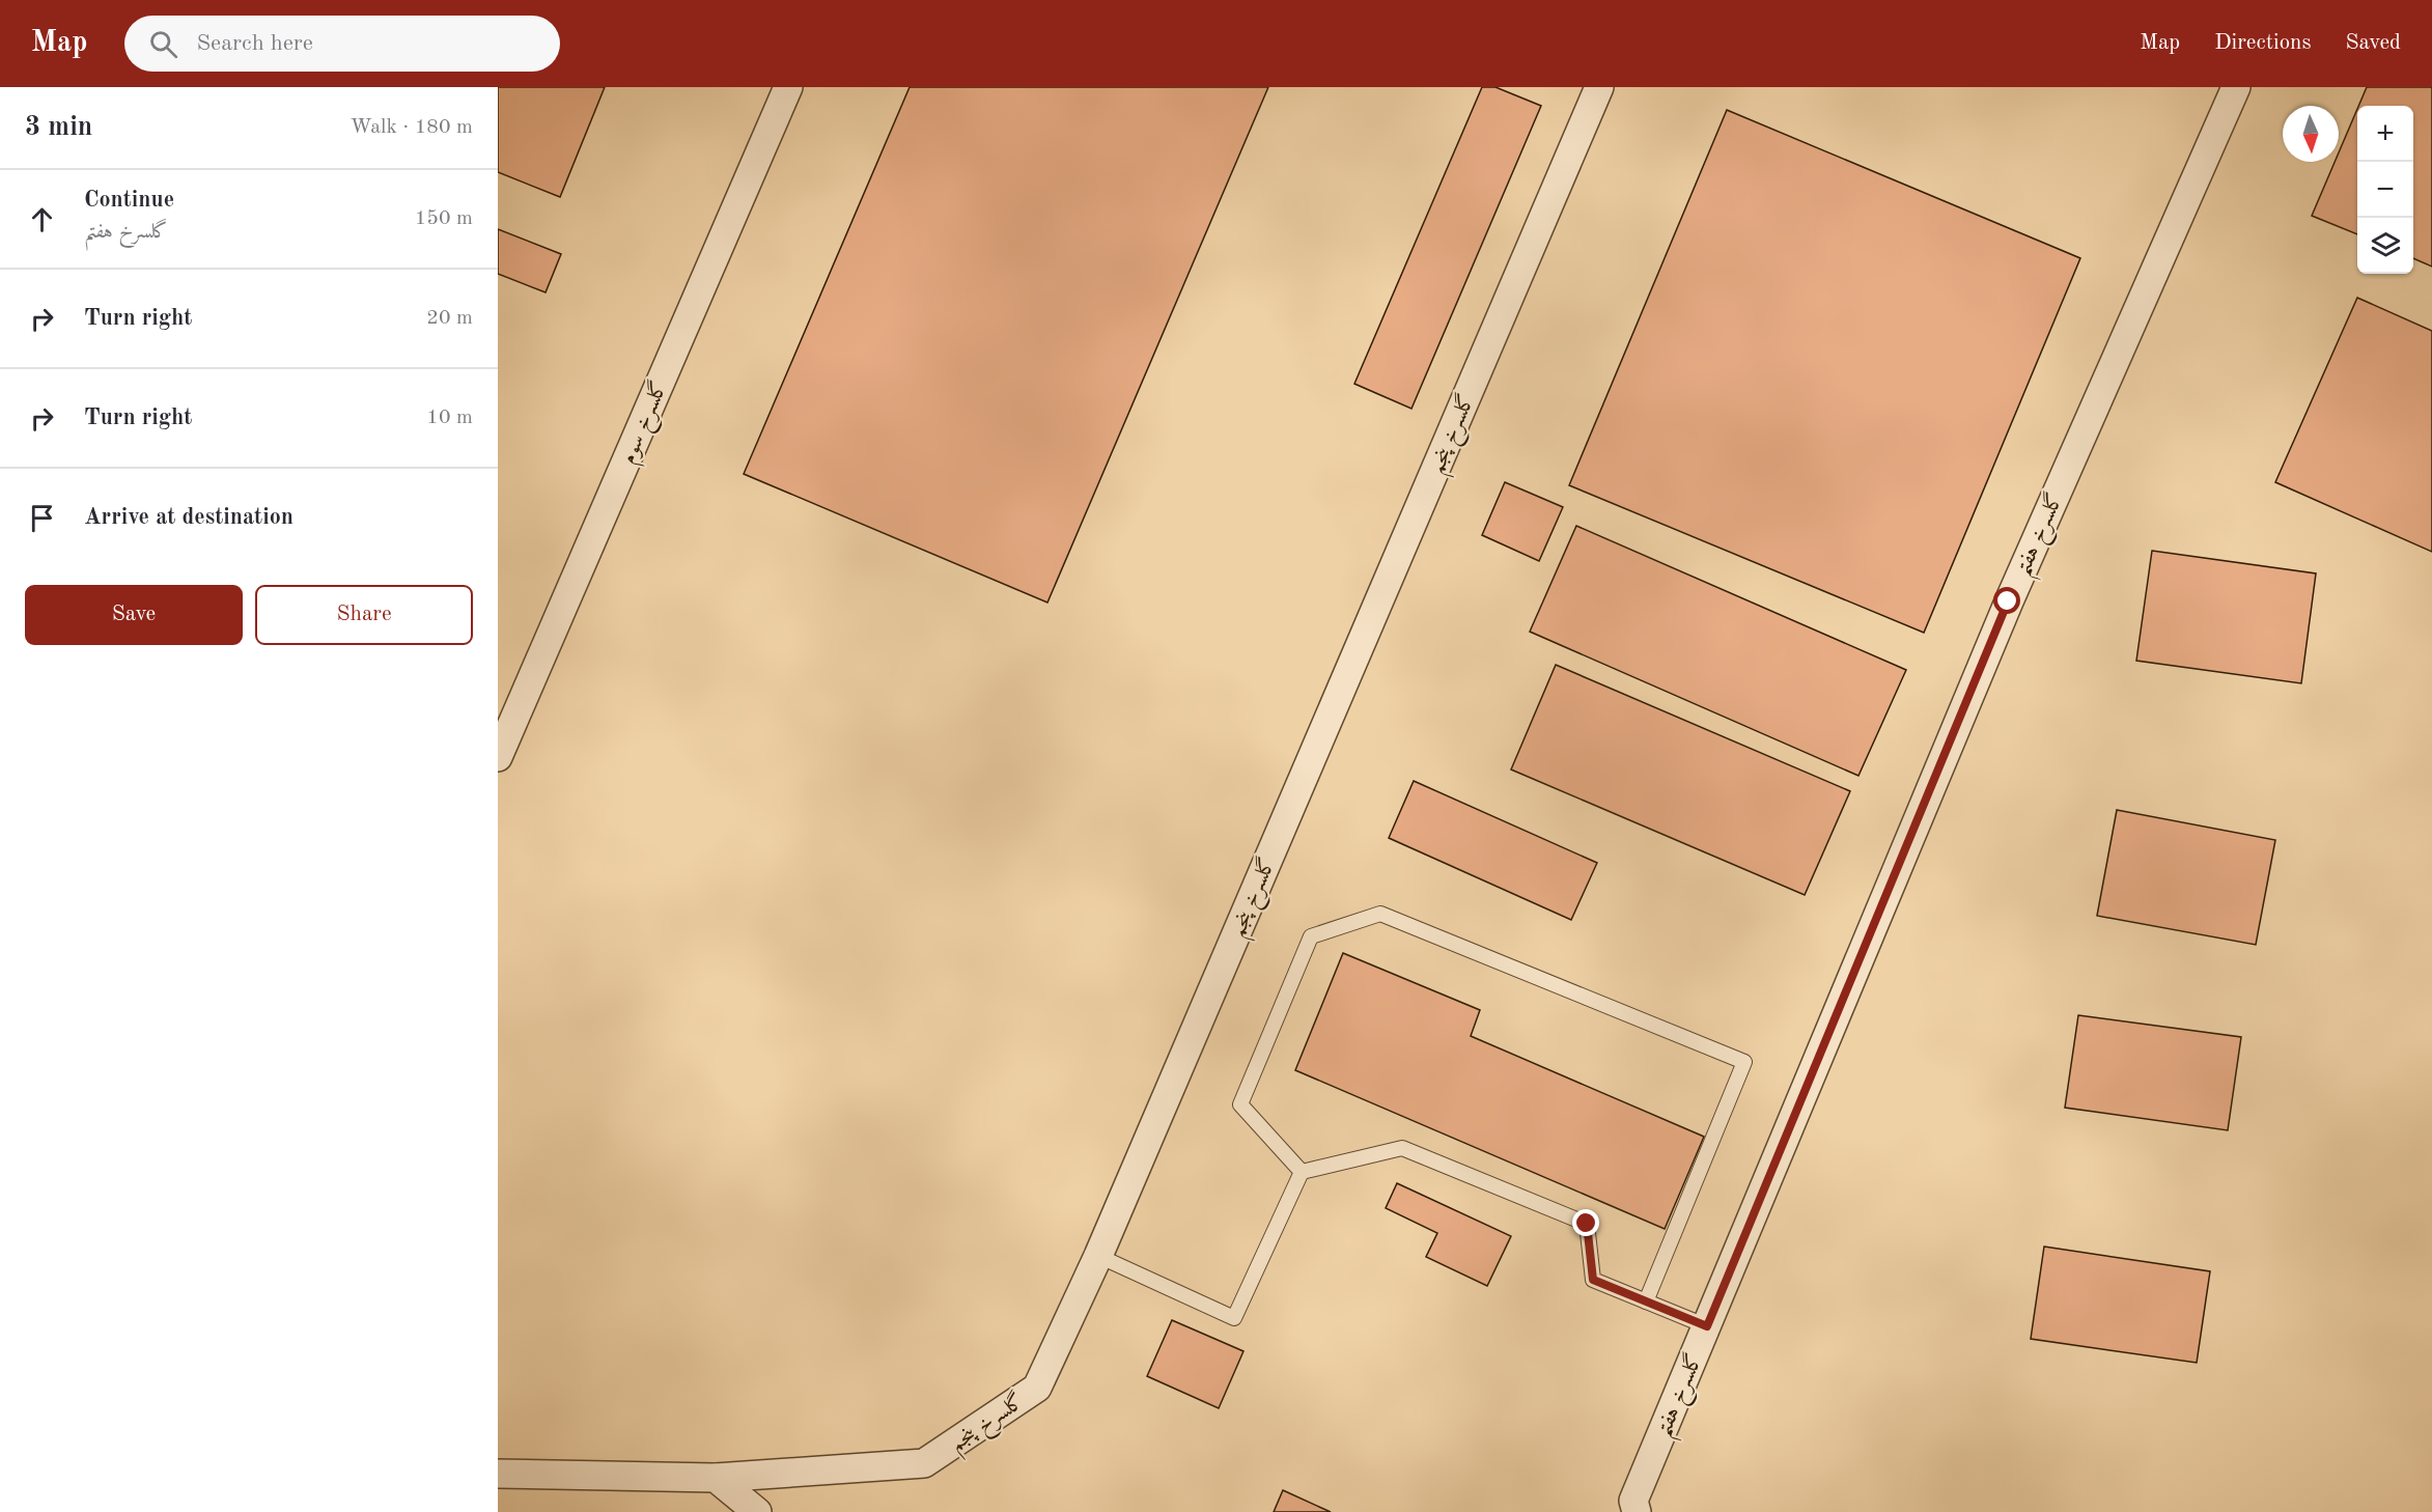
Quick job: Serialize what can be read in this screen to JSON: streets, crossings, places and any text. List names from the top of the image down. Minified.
{"streets":{"street":["گلسرخ سوم","گلسرخ پنجم","گلسرخ هفتم"]},"north":"bottom","page":{"header":"Map","search":"Search here","nav":["Map","Directions","Saved"],"heading":["3 min","Walk · 180 m"],"map_buttons":["+","−"],"list":[["Continue","گلسرخ هفتم","150 m"],["Turn right","20 m"],["Turn right","10 m"],"Arrive at destination"],"buttons":["Save","Share"]}}
